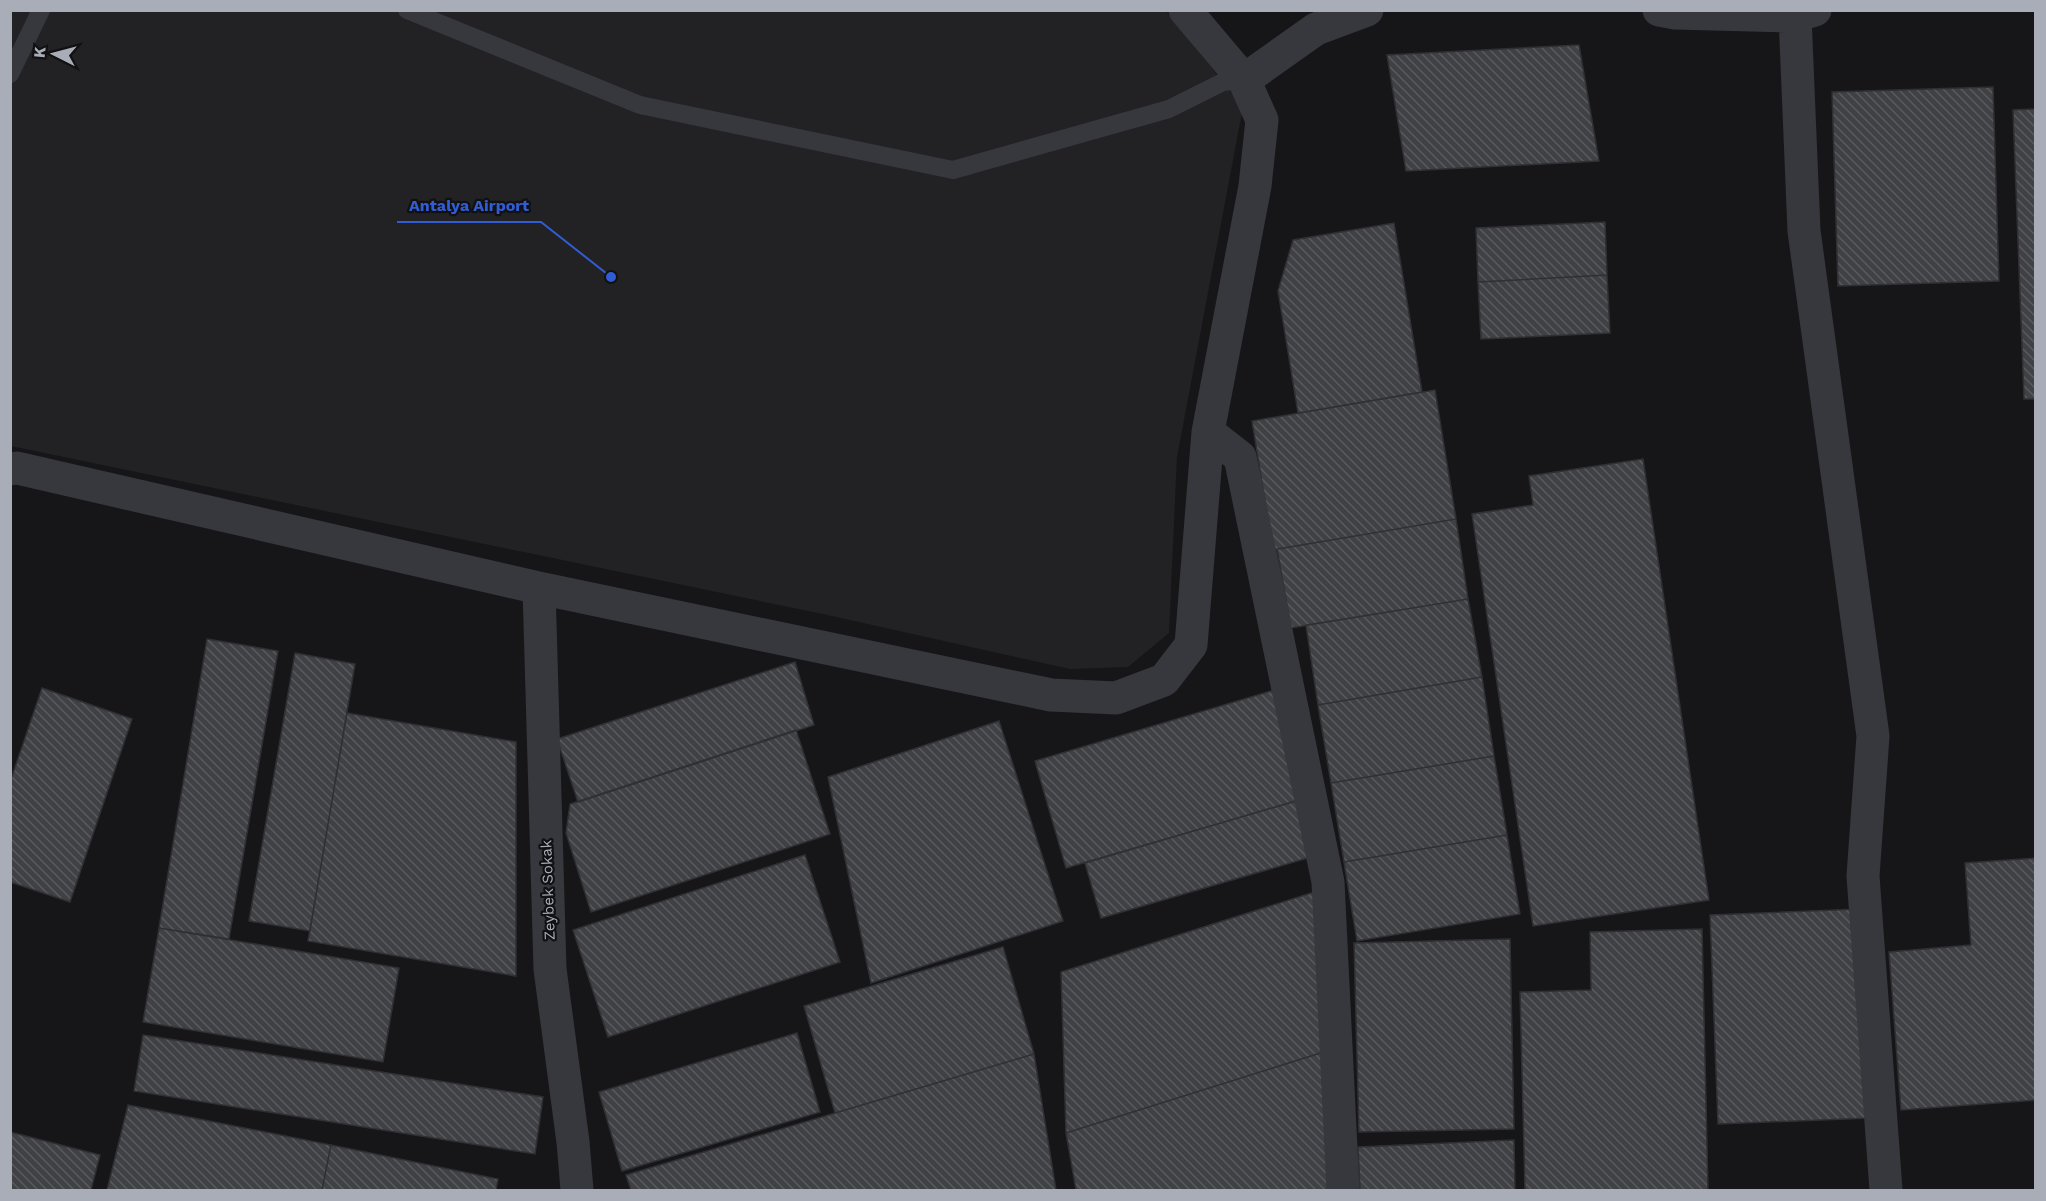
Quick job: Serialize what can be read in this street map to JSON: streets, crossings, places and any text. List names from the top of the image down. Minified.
{"streets":{"street":["Zeybek Sokak"]},"places":["Antalya Airport"],"north":"left"}
